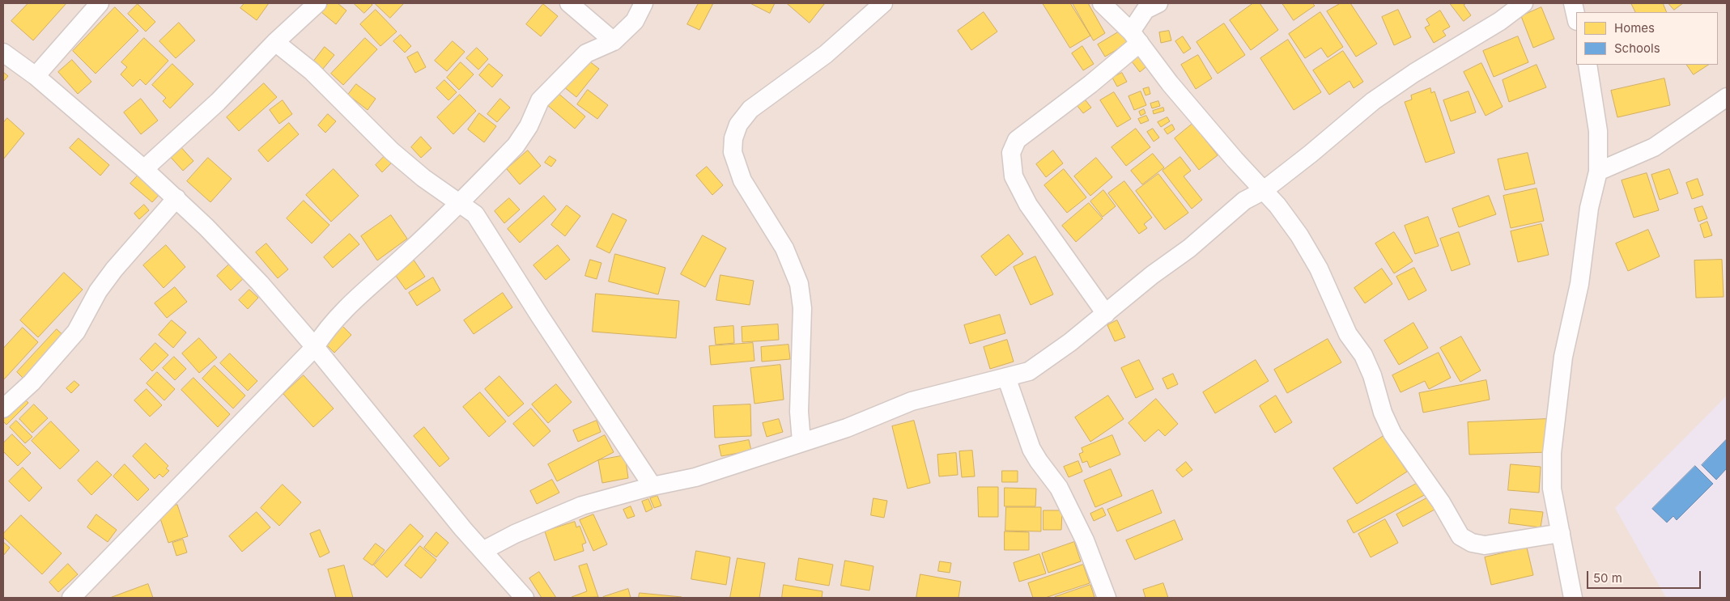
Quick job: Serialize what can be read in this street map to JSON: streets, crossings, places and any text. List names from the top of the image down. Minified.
{"legend":["Homes","Schools"],"scale_bar":"50 m"}
